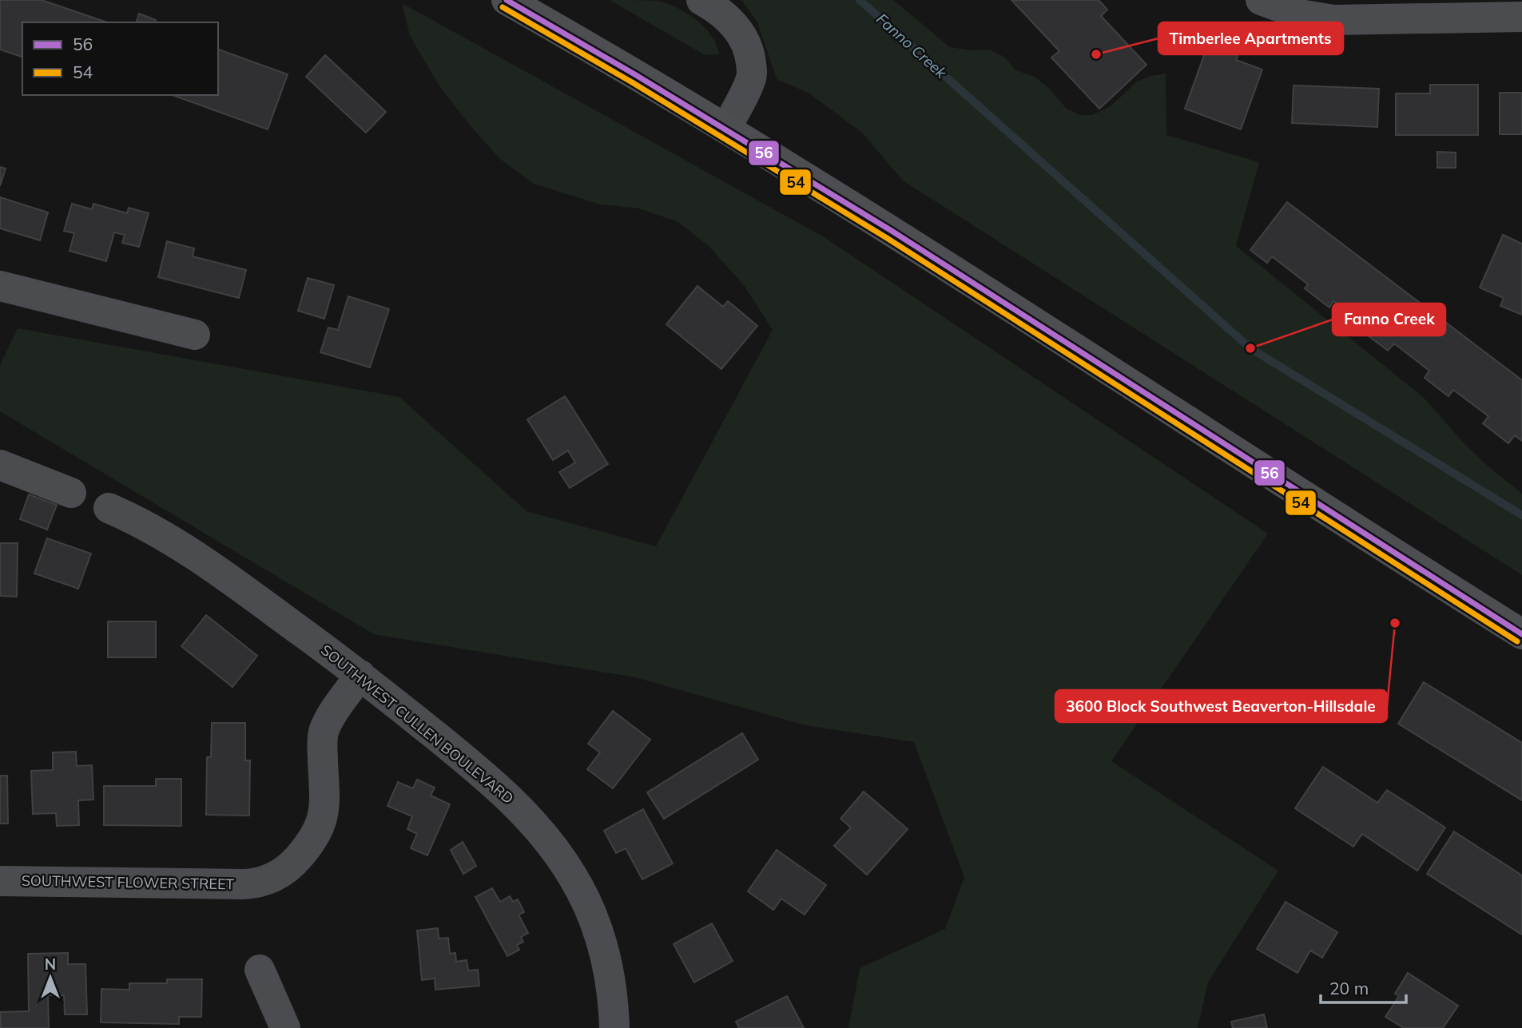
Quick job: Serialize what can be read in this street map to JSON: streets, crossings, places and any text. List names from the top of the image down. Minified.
{"streets":{"street":["SOUTHWEST CULLEN BOULEVARD","SOUTHWEST FLOWER STREET"]},"crossings":[["SOUTHWEST CULLEN BOULEVARD","SOUTHWEST FLOWER STREET"]],"water":["Fanno Creek"],"places":["Timberlee Apartments","Fanno Creek","3600 Block Southwest Beaverton-Hillsdale"],"lines":["transit line 56","transit line 54"],"legend":["56","54"],"scale_bar":"20 m","north":"top"}
